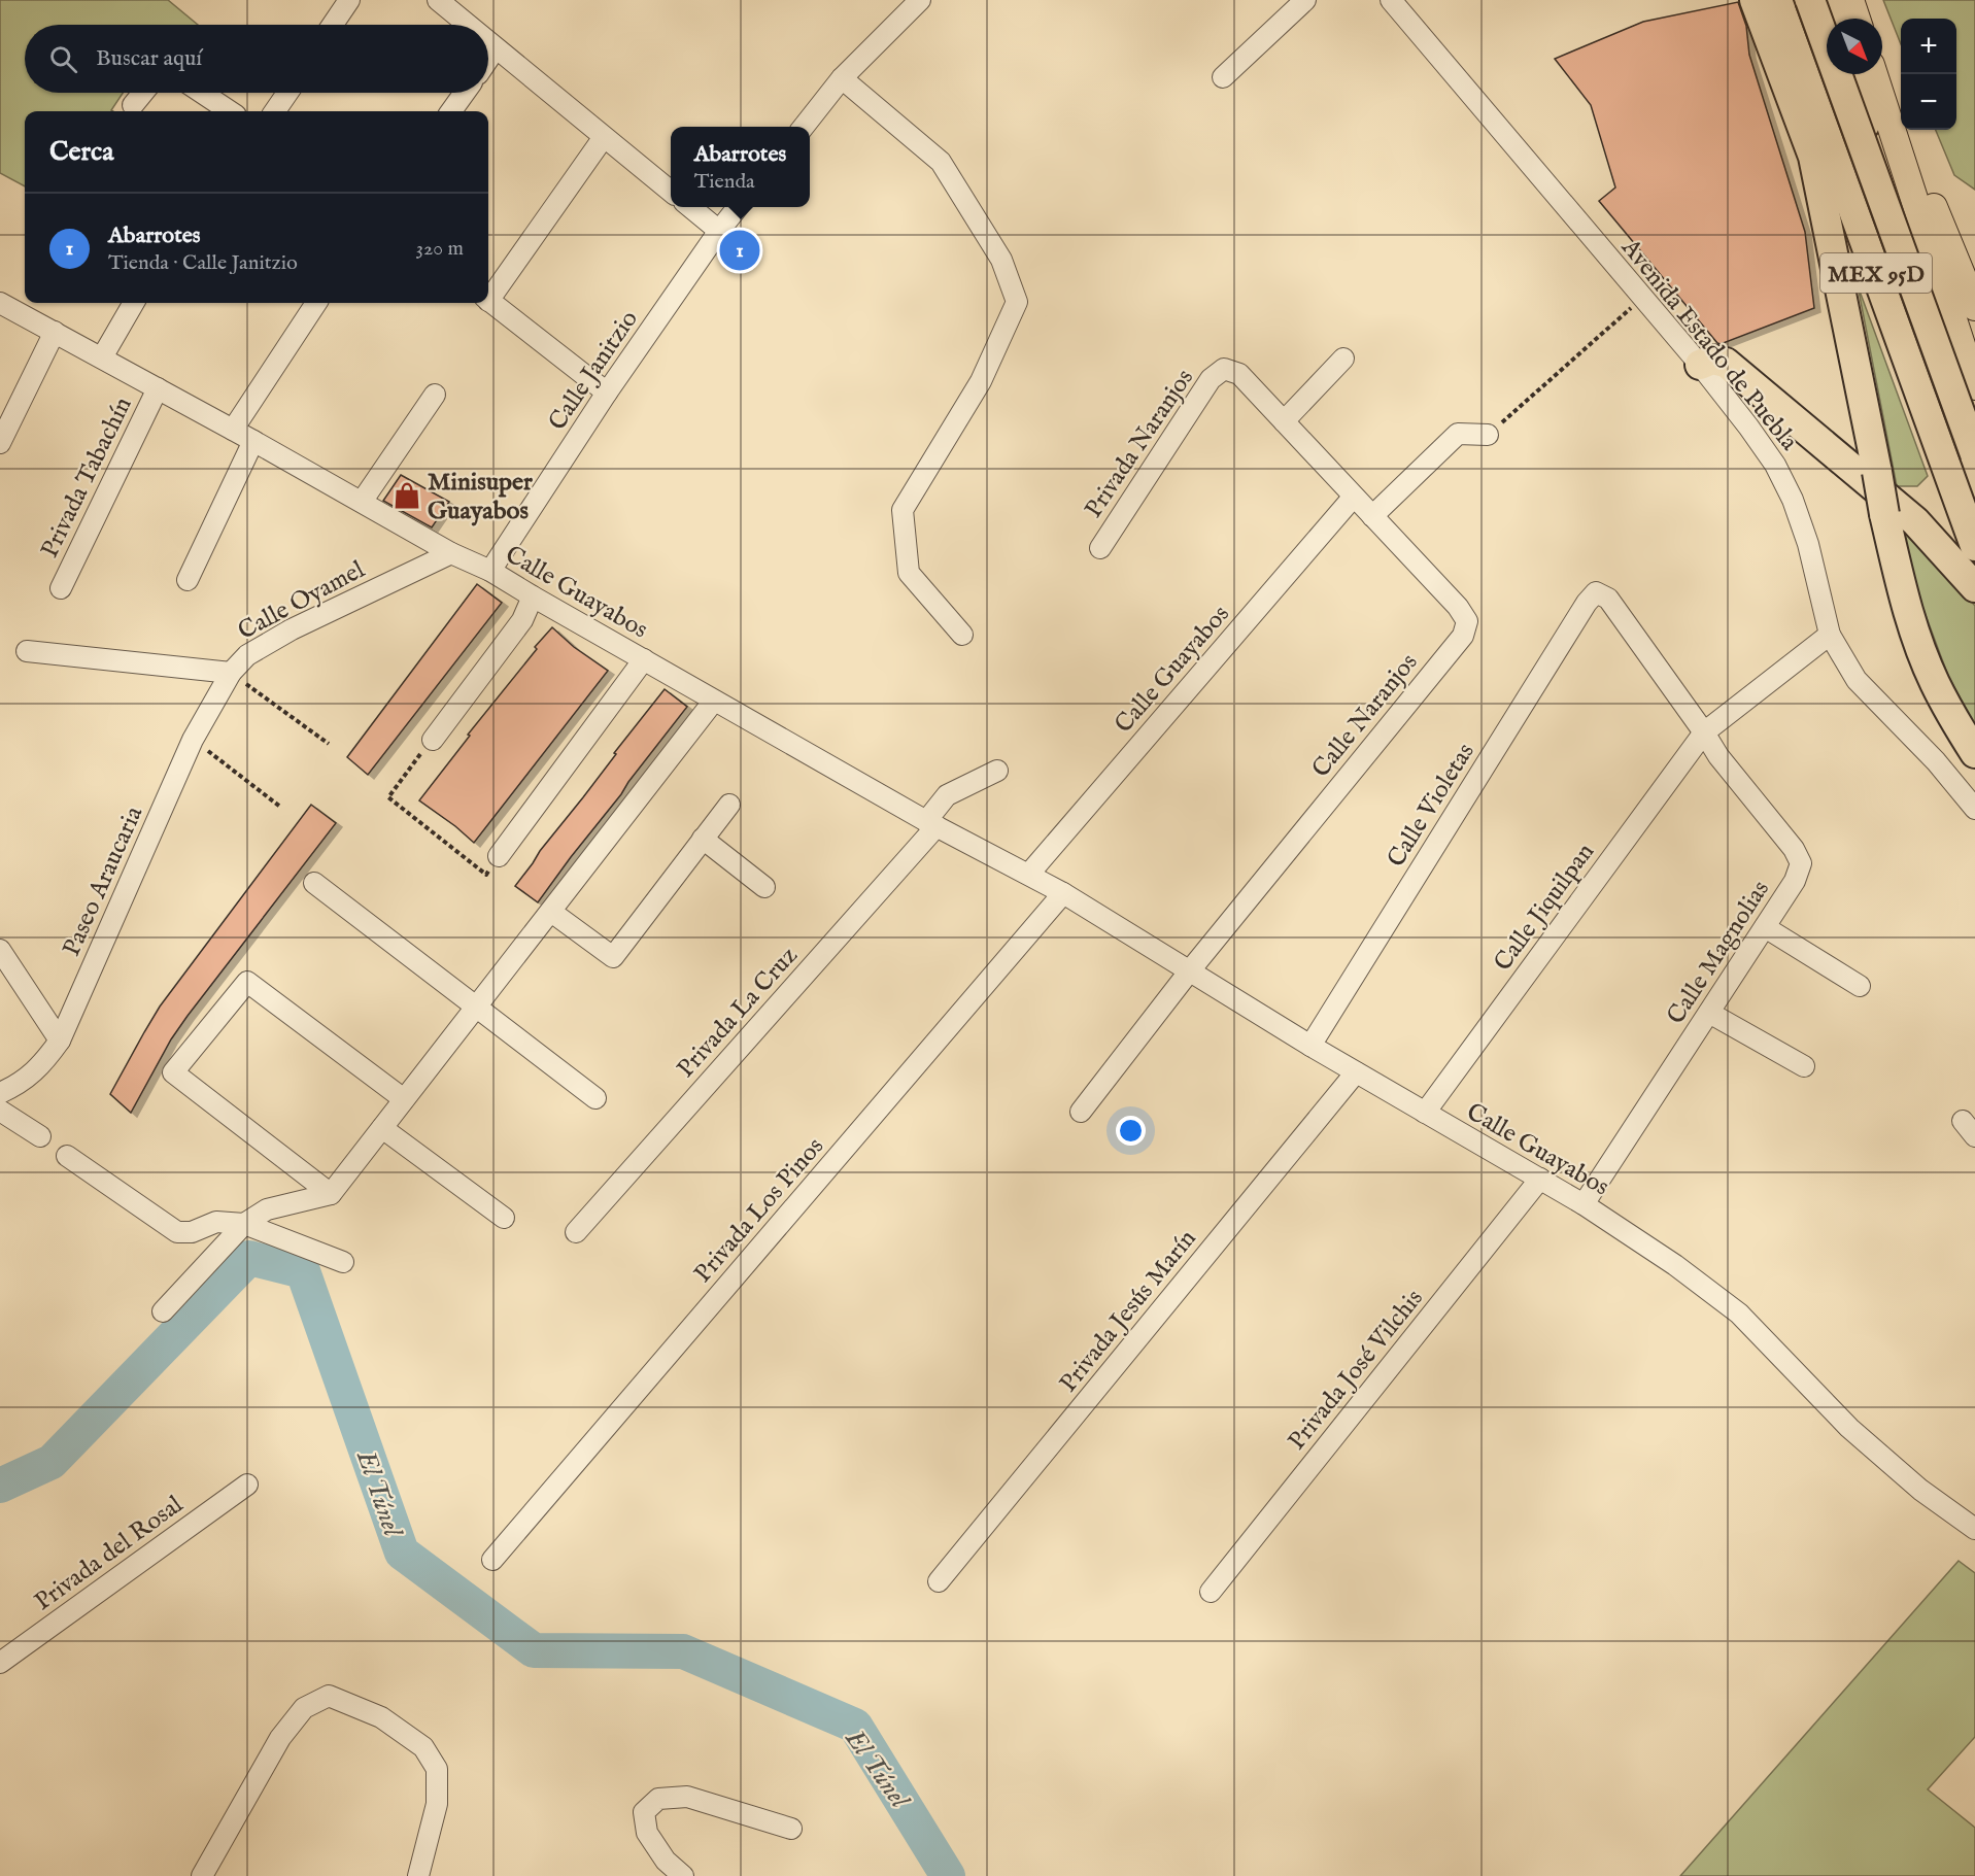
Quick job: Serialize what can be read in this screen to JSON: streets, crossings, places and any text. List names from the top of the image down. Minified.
{"streets":{"highway":["MEX 95D"],"street":["Avenida Estado de Puebla","Calle Janitzio","Privada Naranjos","Privada Tabachín","Calle Guayabos","Calle Oyamel","Calle Naranjos","Calle Violetas","Paseo Araucaria","Calle Jiquilpan","Calle Magnolias","Privada La Cruz","Privada Los Pinos","Privada Jesús Marín","Privada José Vilchis","Privada del Rosal"]},"crossings":[["Avenida Estado de Puebla","Calle Jiquilpan"],["Calle Janitzio","Calle Guayabos"],["Privada Naranjos","Calle Guayabos"],["Privada Naranjos","Calle Naranjos"],["Privada Tabachín","Calle Guayabos"],["Calle Guayabos","Calle Oyamel"],["Calle Guayabos","Calle Naranjos"],["Calle Guayabos","Calle Violetas"],["Calle Guayabos","Calle Jiquilpan"],["Calle Guayabos","Calle Magnolias"],["Calle Guayabos","Privada La Cruz"],["Calle Guayabos","Privada Los Pinos"],["Calle Guayabos","Privada Jesús Marín"],["Calle Guayabos","Privada José Vilchis"],["Calle Oyamel","Paseo Araucaria"],["Calle Violetas","Calle Jiquilpan"],["Calle Violetas","Calle Magnolias"],["Calle Jiquilpan","Calle Magnolias"]],"water":["El Túnel"],"places":{"shop":["Minisuper Guayabos"]},"north":"bottom right","page":{"map_buttons":["+","−"],"search":"Buscar aquí","heading":"Cerca","popup":["Abarrotes","Tienda"],"list":[{"mark":"1","name":"Abarrotes","note":"Tienda · Calle Janitzio","value":"320 m"}],"pins":"1"}}
